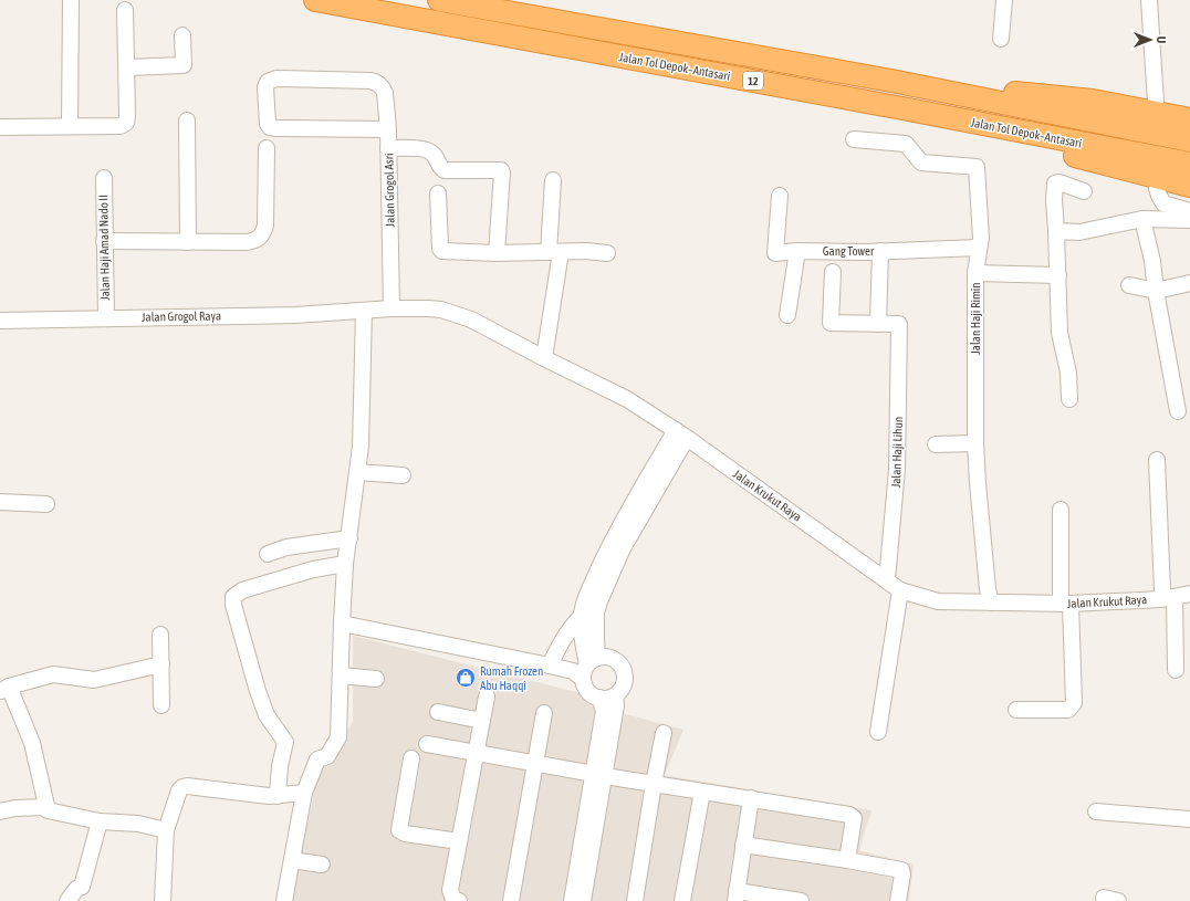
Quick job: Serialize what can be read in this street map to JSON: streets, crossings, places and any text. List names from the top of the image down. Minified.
{"streets":{"highway":["Jalan Tol Depok–Antasari","12"],"street":["Jalan Grogol Asri","Jalan Haji Amad Nado II","Gang Tower","Jalan Grogol Raya","Jalan Haji Rimin","Jalan Haji Lihun","Jalan Krukut Raya"]},"crossings":[["Jalan Grogol Asri","Jalan Krukut Raya"],["Jalan Haji Amad Nado II","Jalan Grogol Raya"],["Gang Tower","Jalan Haji Rimin"],["Jalan Grogol Raya","Jalan Krukut Raya"],["Jalan Haji Rimin","Jalan Krukut Raya"],["Jalan Haji Lihun","Jalan Krukut Raya"]],"places":{"shop":["Rumah Frozen Abu Haqqi"]},"north":"right"}
